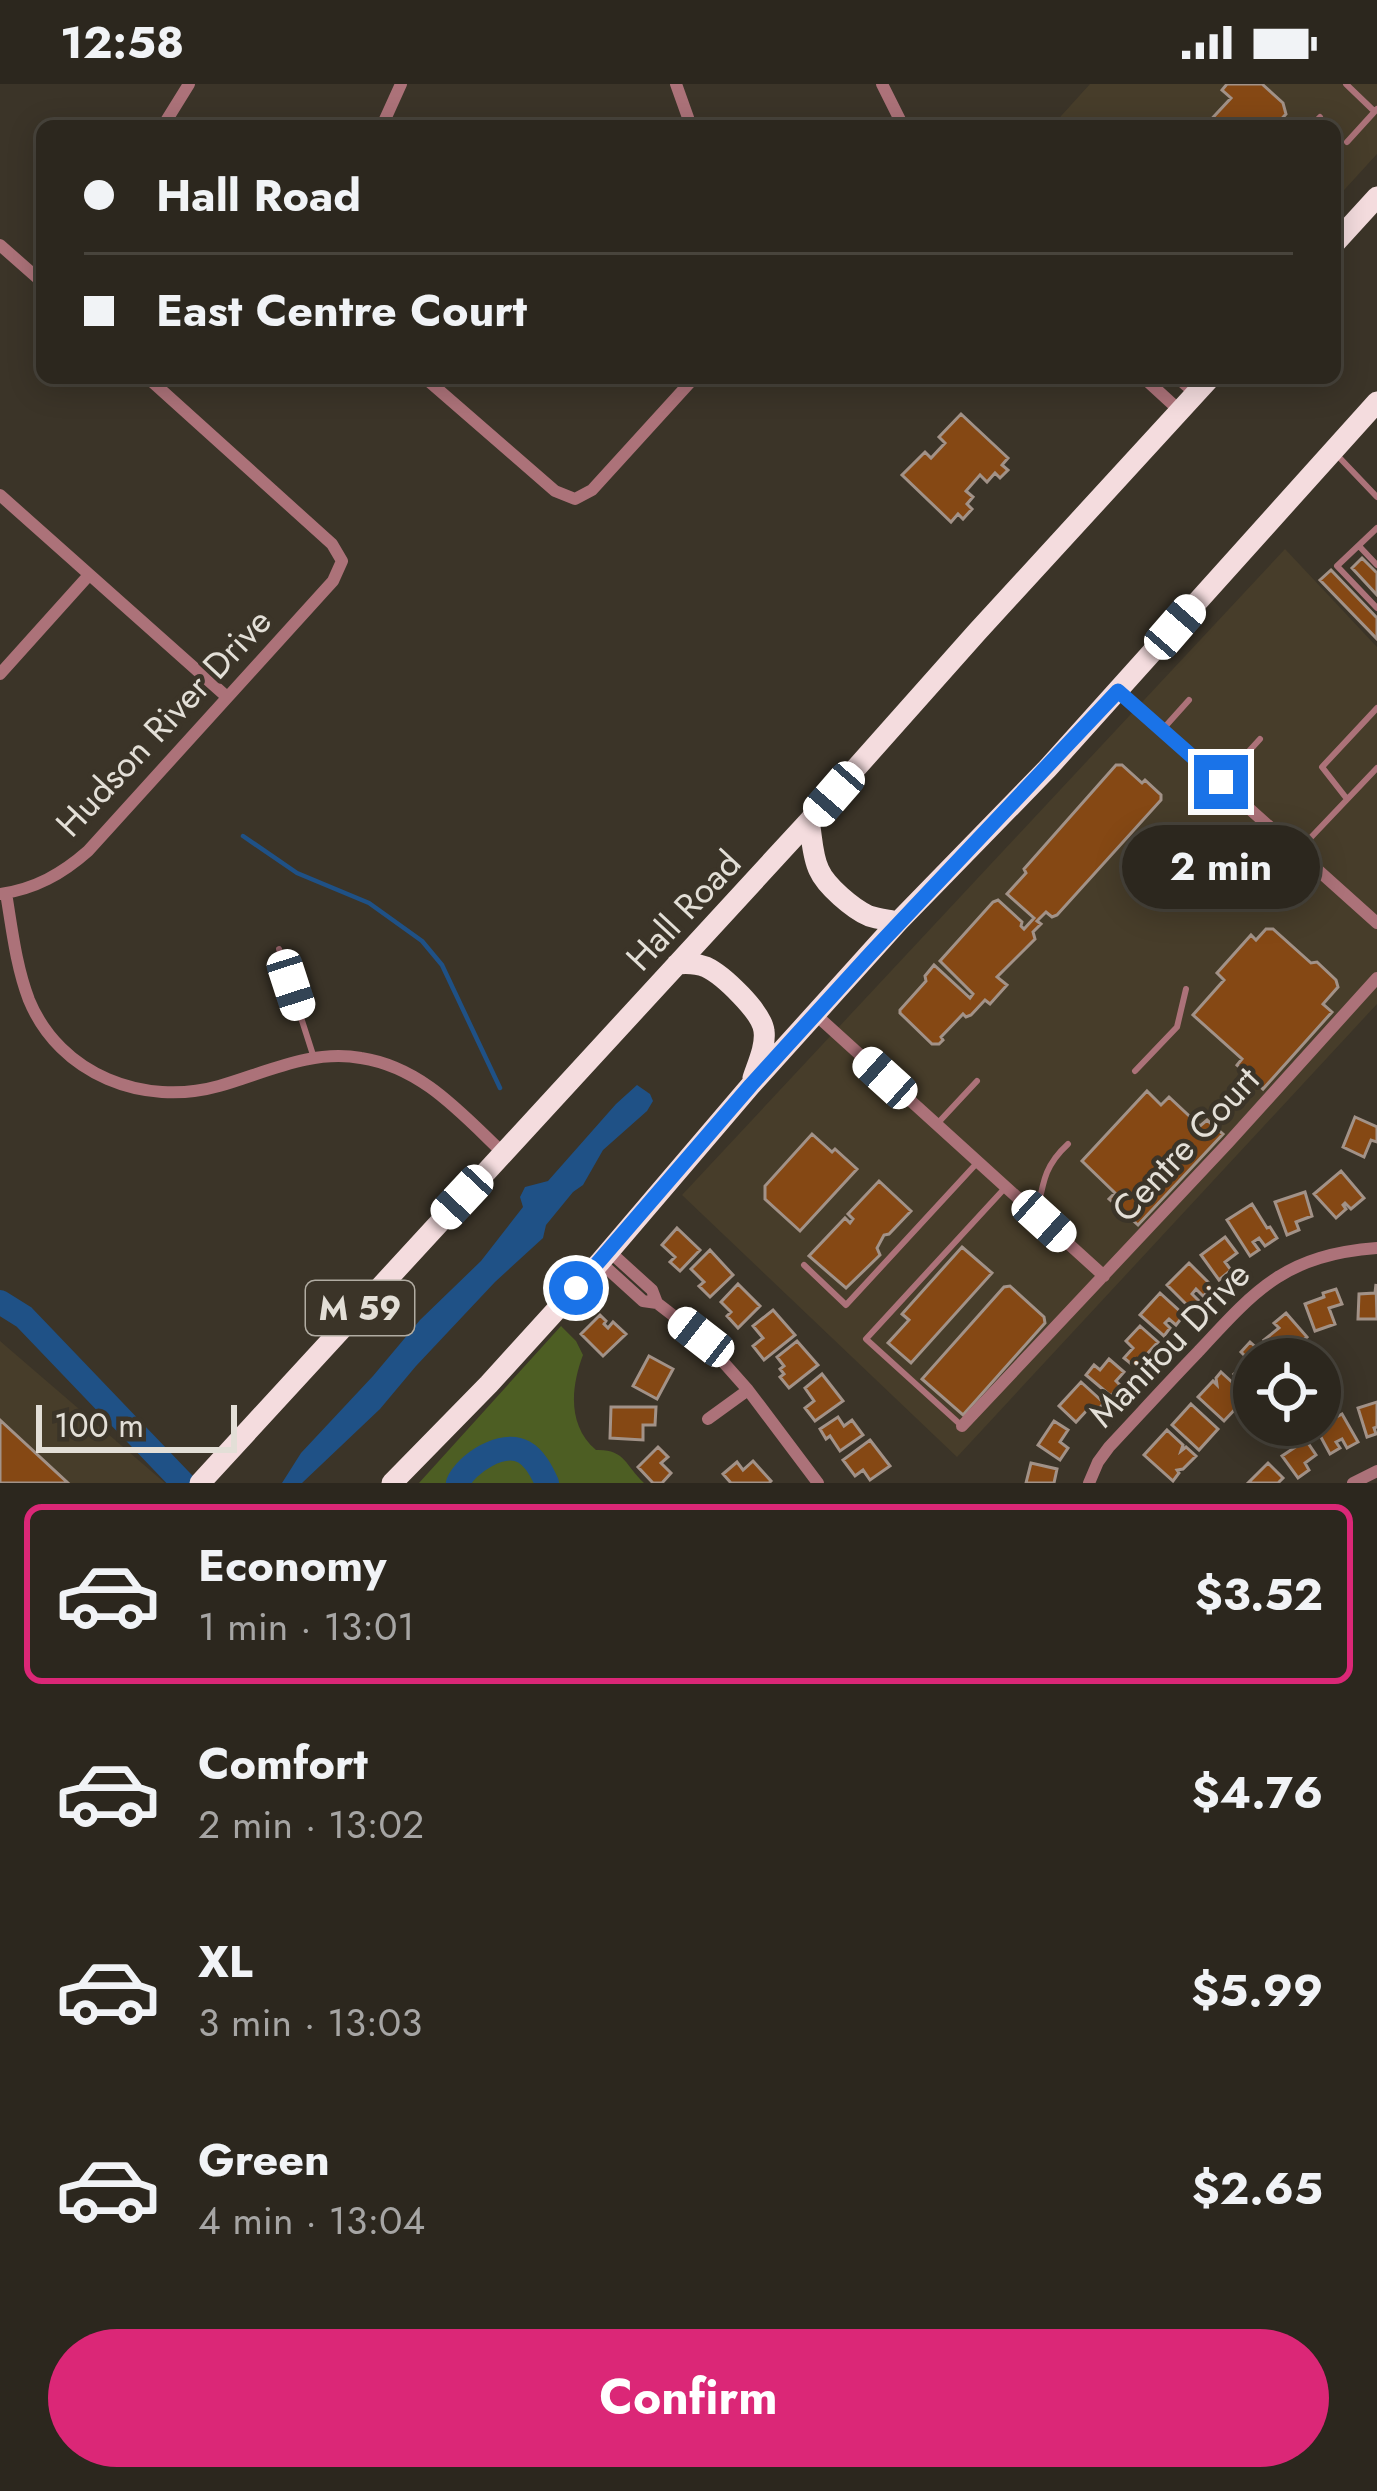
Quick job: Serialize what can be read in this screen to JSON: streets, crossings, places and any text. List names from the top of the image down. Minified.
{"streets":{"highway":["Hall Road","M 59"],"street":["Hudson River Drive","Centre Court","Manitou Drive"]},"scale_bar":"100 m","page":{"status":"12:58","banner":["Hall Road","East Centre Court"],"bubble":"2 min","scale":"100 m","list":[{"name":"Economy","note":"1 min · 13:01","value":"$3.52"},{"name":"Comfort","note":"2 min · 13:02","value":"$4.76"},{"name":"XL","note":"3 min · 13:03","value":"$5.99"},{"name":"Green","note":"4 min · 13:04","value":"$2.65"}],"buttons":"Confirm"}}
